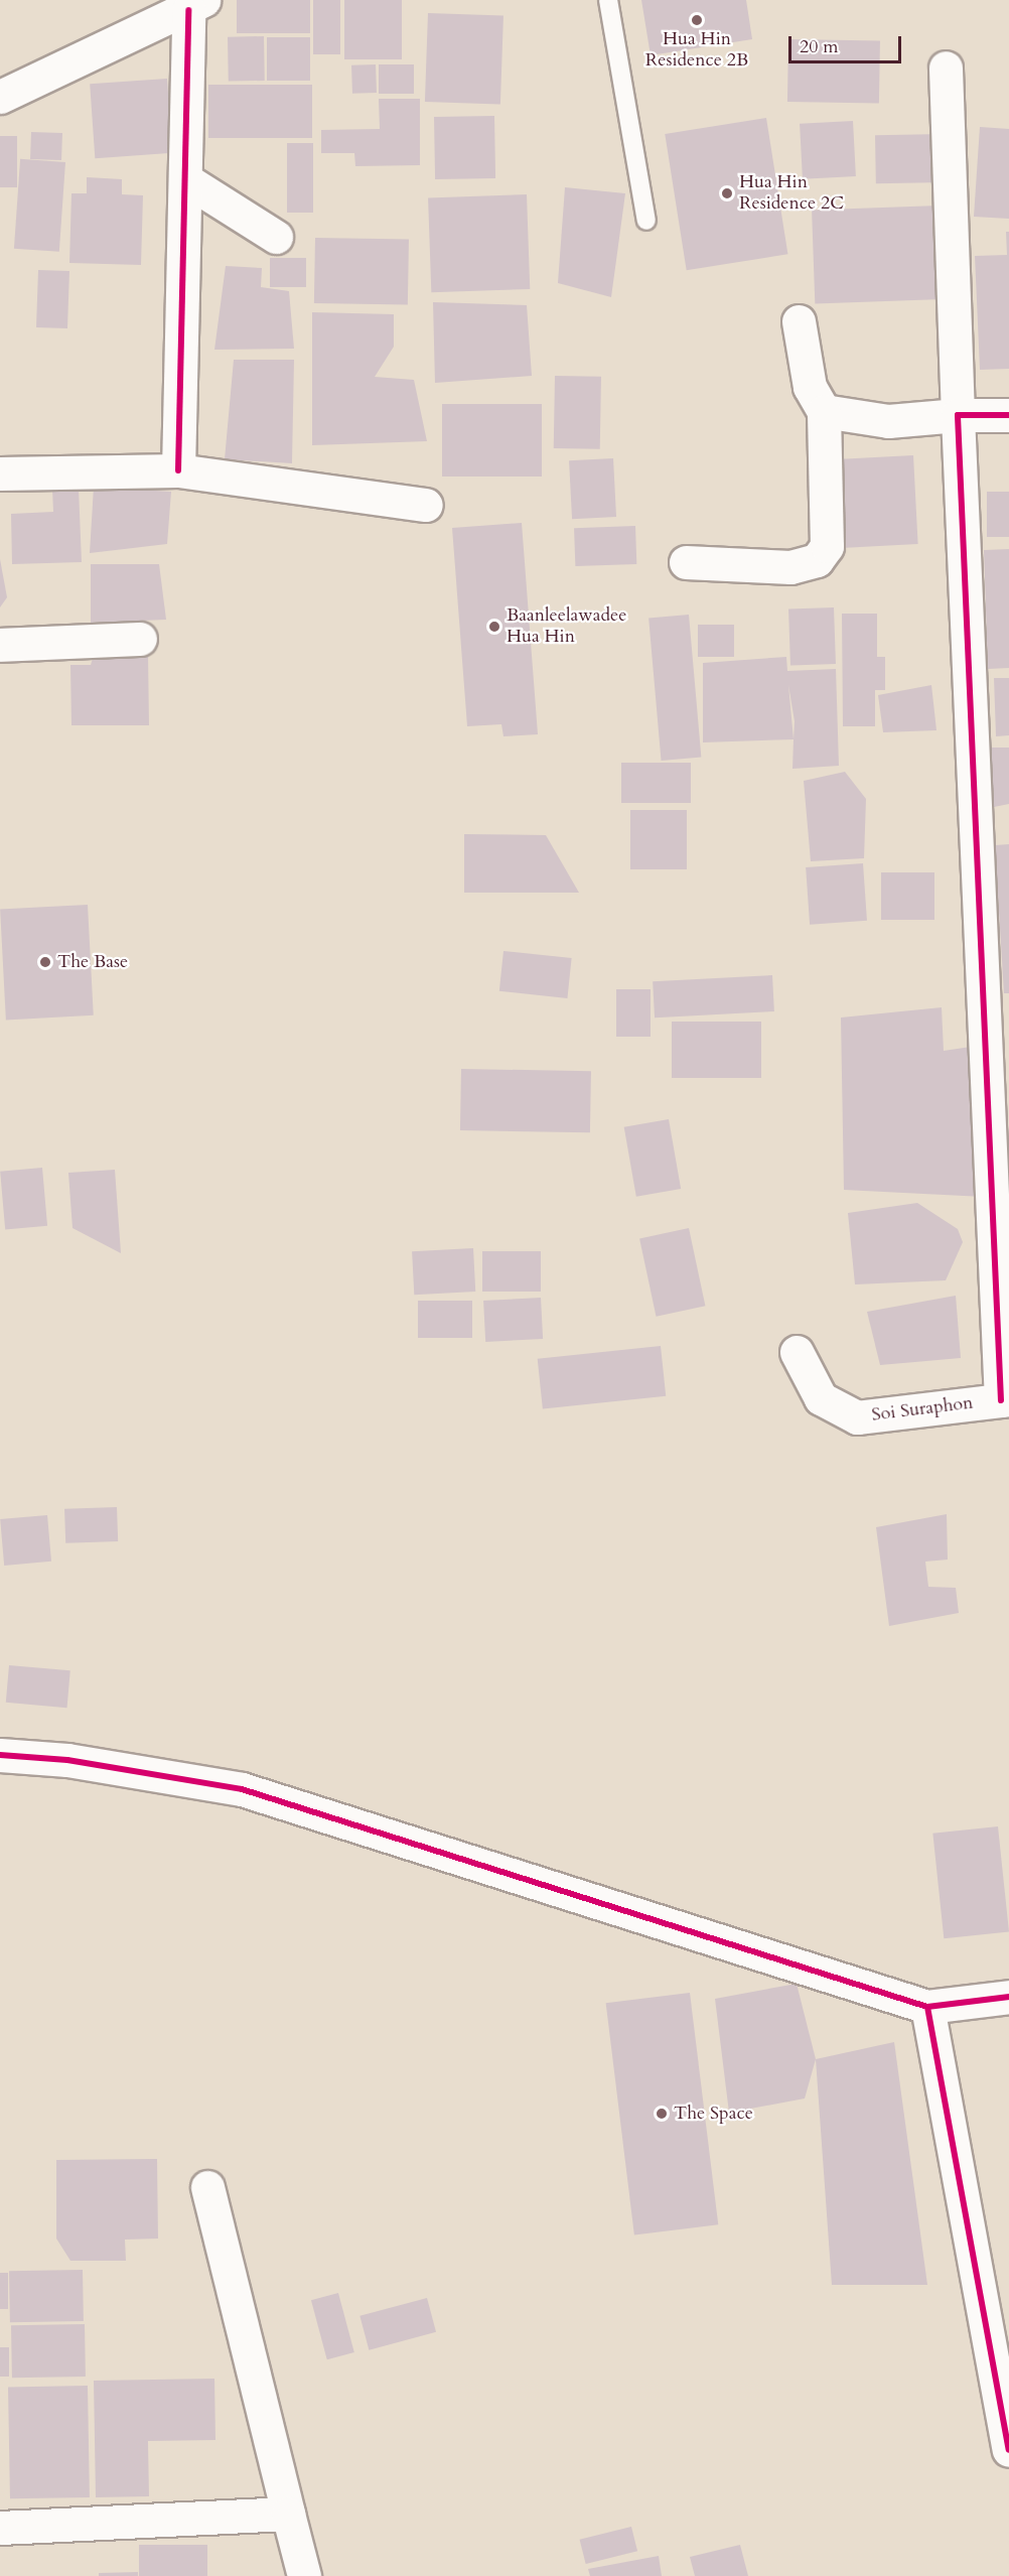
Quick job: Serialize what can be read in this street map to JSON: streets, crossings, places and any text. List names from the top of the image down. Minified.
{"streets":{"street":["Soi Suraphon"]},"places":["Hua Hin Residence 2B","Hua Hin Residence 2C","Baanleelawadee Hua Hin","The Base","The Space"],"scale_bar":"20 m"}
